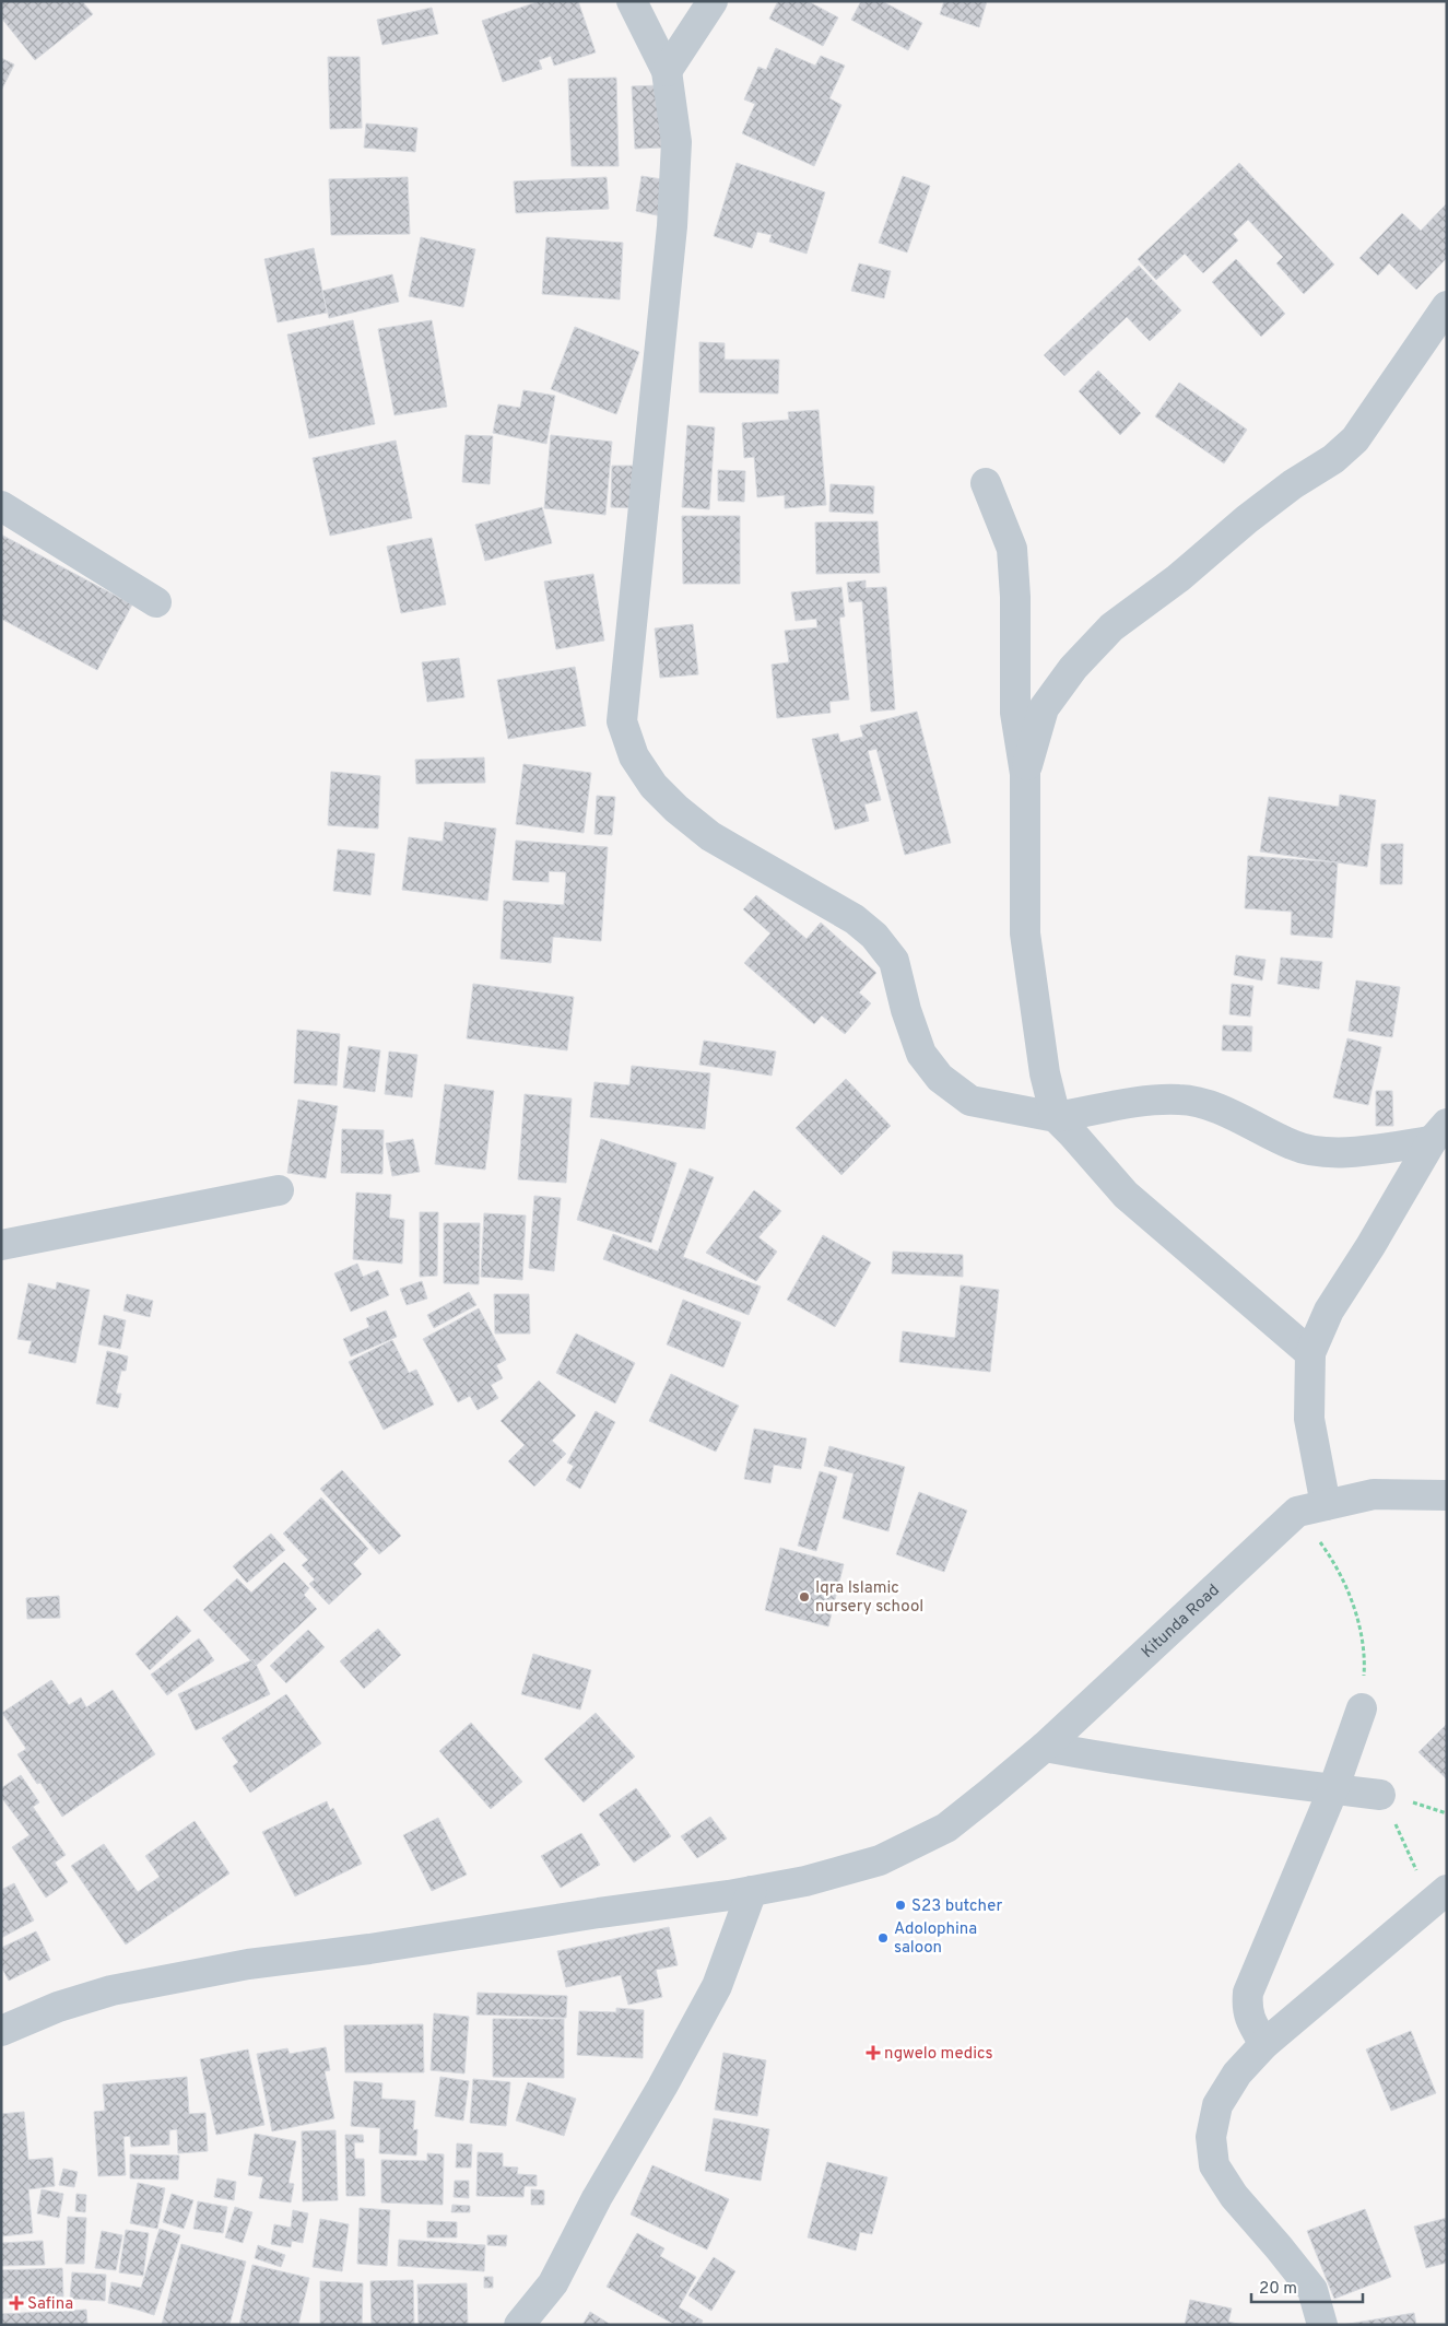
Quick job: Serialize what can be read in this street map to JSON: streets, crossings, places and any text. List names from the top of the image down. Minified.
{"streets":{"street":["Kitunda Road"]},"places":{"other":["Iqra Islamic nursery school","S23 butcher","Adolophina saloon"],"health":["ngwelo medics","Safina"]},"scale_bar":"20 m"}
